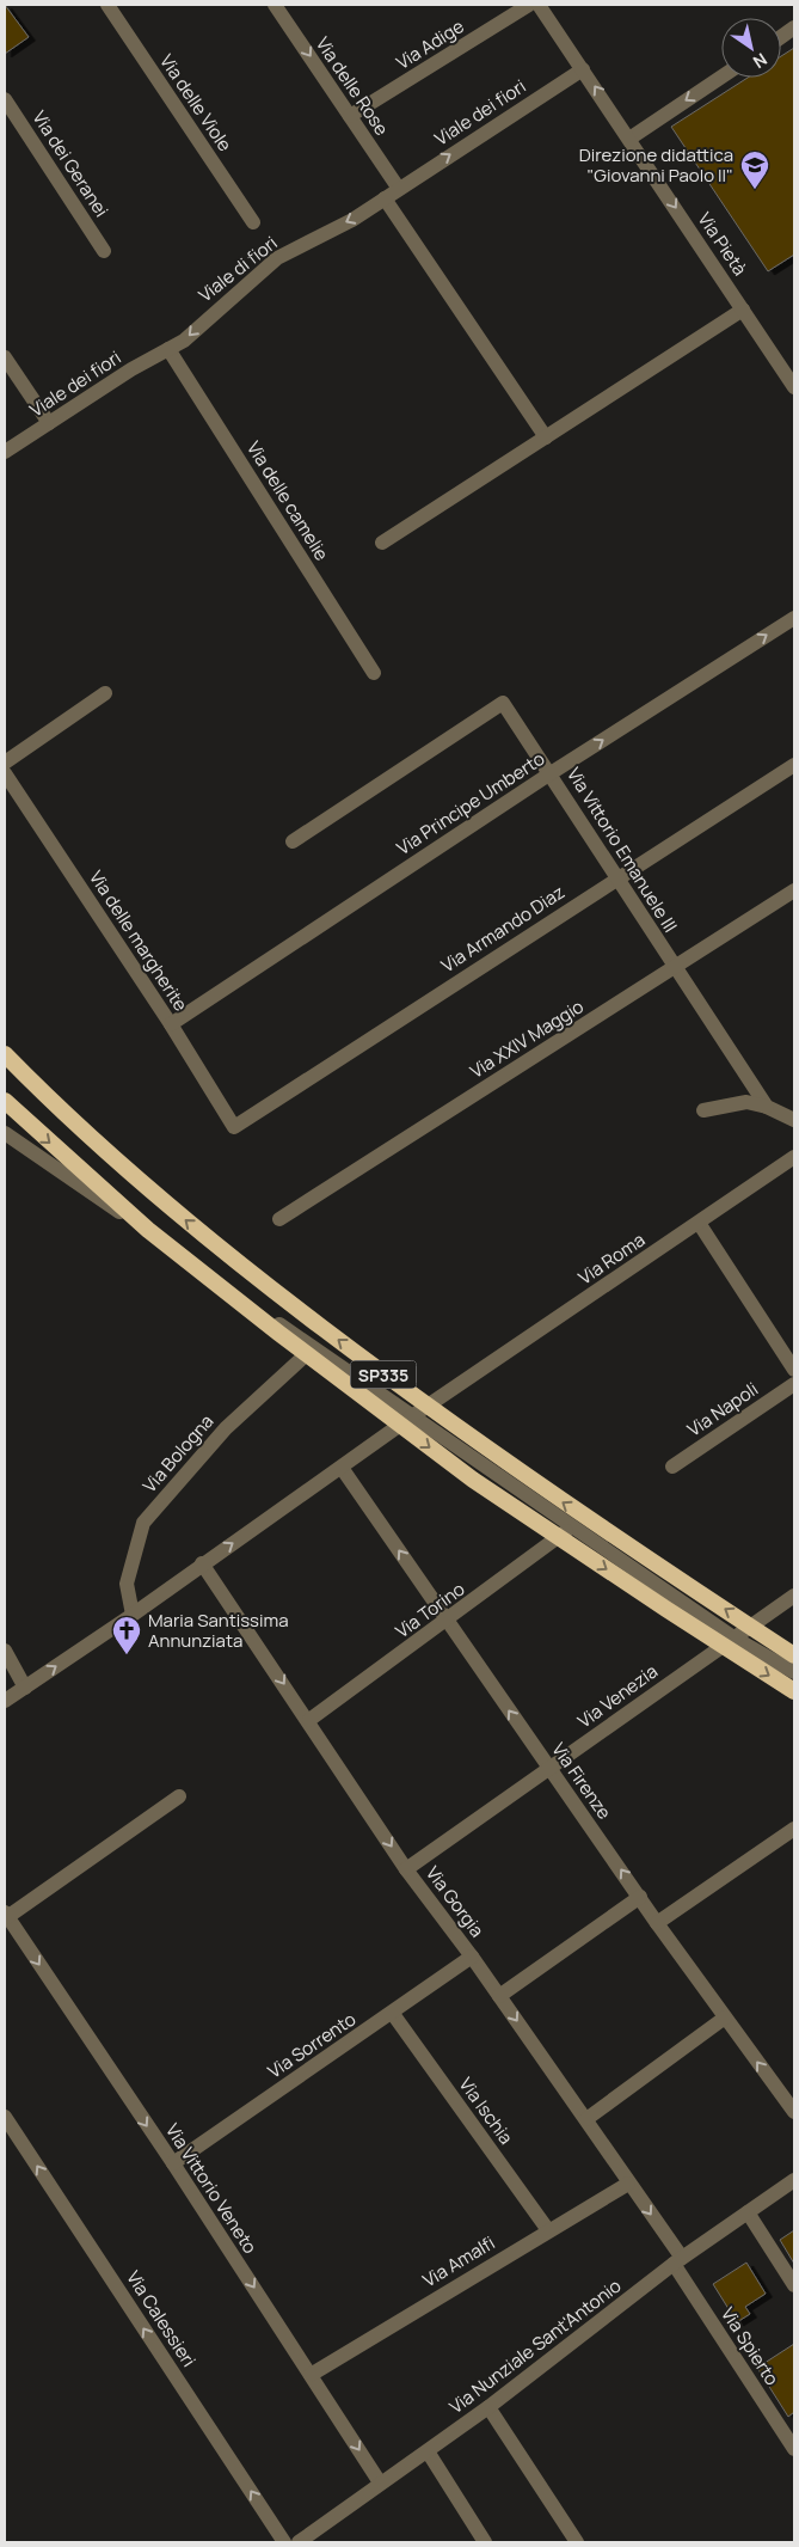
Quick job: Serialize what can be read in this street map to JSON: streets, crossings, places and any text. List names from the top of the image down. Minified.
{"streets":{"highway":["SP335"],"street":["Via Adige","Via delle Rose","Via delle Viole","Viale dei fiori","Via dei Geranei","Via Pietà","Viale di fiori","Via delle camelie","Via Principe Umberto","Via Vittorio Emanuele III","Via Armando Diaz","Via delle margherite","Via XXIV Maggio","Via Roma","Via Napoli","Via Bologna","Via Torino","Via Venezia","Via Firenze","Via Gorgia","Via Sorrento","Via Ischia","Via Vittorio Veneto","Via Amalfi","Via Calessieri","Via Nunziale Sant'Antonio","Via Spierto"]},"crossings":[["Via Adige","Via delle Rose"],["Via delle Rose","Viale dei fiori"],["Via delle Rose","Viale di fiori"],["Viale dei fiori","Via Pietà"],["Viale dei fiori","Viale di fiori"],["Viale dei fiori","Via delle camelie"],["Viale di fiori","Via delle camelie"],["Via Principe Umberto","Via Vittorio Emanuele III"],["Via Principe Umberto","Via delle margherite"],["Via Vittorio Emanuele III","Via Armando Diaz"],["Via Vittorio Emanuele III","Via XXIV Maggio"],["Via Armando Diaz","Via delle margherite"],["Via Roma","Via Bologna"],["Via Roma","Via Firenze"],["Via Roma","Via Gorgia"],["Via Torino","Via Firenze"],["Via Torino","Via Gorgia"],["Via Venezia","Via Firenze"],["Via Venezia","Via Gorgia"],["Via Gorgia","Via Sorrento"],["Via Gorgia","Via Amalfi"],["Via Gorgia","Via Nunziale Sant'Antonio"],["Via Gorgia","Via Spierto"],["Via Sorrento","Via Ischia"],["Via Sorrento","Via Vittorio Veneto"],["Via Ischia","Via Amalfi"],["Via Vittorio Veneto","Via Amalfi"],["Via Vittorio Veneto","Via Nunziale Sant'Antonio"],["Via Nunziale Sant'Antonio","Via Spierto"]],"one_way":["Via delle Rose","Viale dei fiori","Viale di fiori","Via Principe Umberto","Via Firenze","Via Gorgia","Via Vittorio Veneto","Via Calessieri"],"places":{"school or university":["Direzione didattica \"Giovanni Paolo II\""],"church":["Maria Santissima Annunziata"]},"north":"bottom right"}
